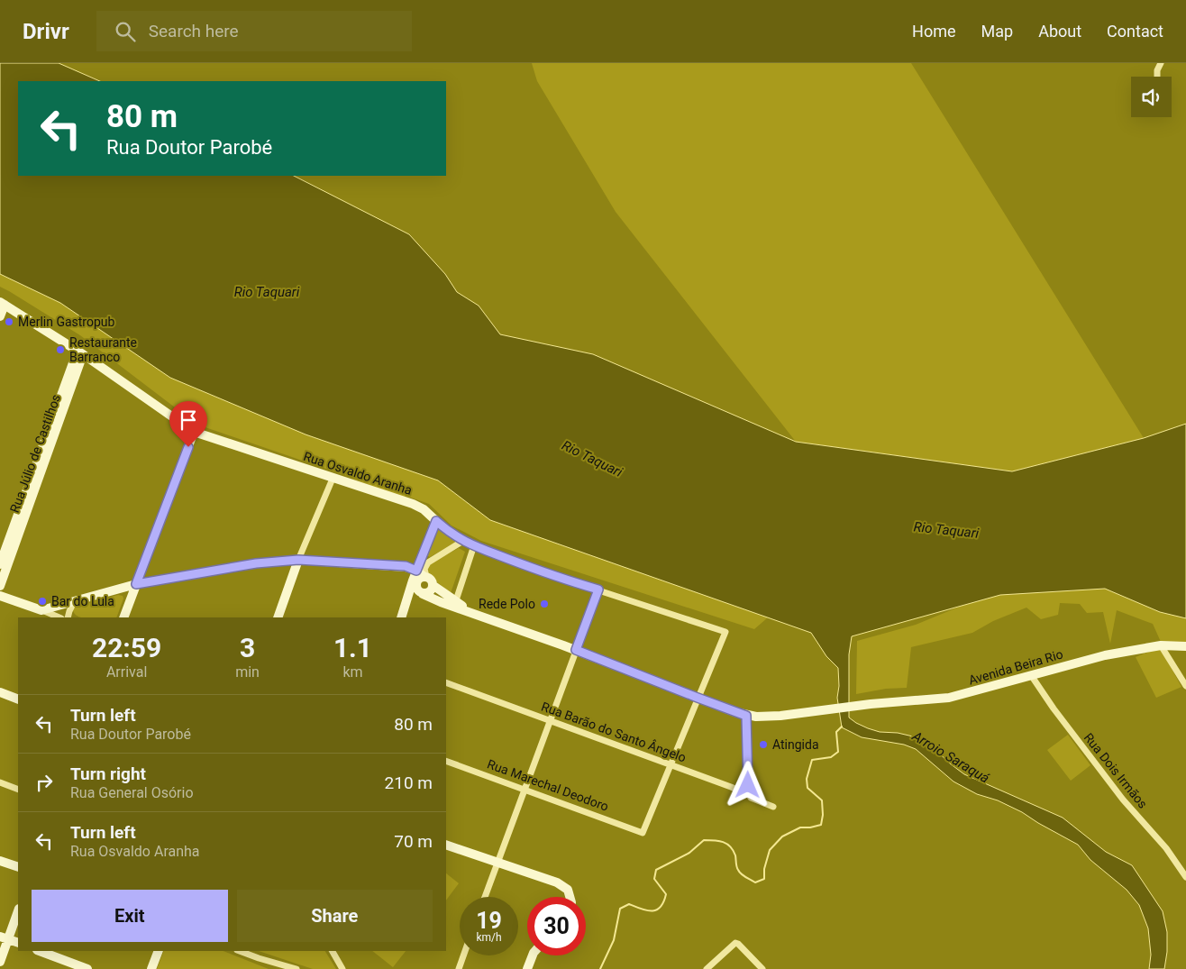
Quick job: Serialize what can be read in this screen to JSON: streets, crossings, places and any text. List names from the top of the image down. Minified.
{"streets":{"main road":["Rua Júlio de Castilhos","Rua Osvaldo Aranha","Avenida Beira Rio"],"street":["Rua Barão do Santo Ângelo","Rua Dois Irmãos","Rua Marechal Deodoro"]},"crossings":[["Rua Júlio de Castilhos","Rua Osvaldo Aranha"],["Avenida Beira Rio","Rua Dois Irmãos"],["Rua Barão do Santo Ângelo","Rua Marechal Deodoro"]],"water":["Rio Taquari","Arroio Saraquá"],"places":["Merlin Gastropub","Restaurante Barranco","Bar do Lula","Rede Polo","Atingida"],"page":{"header":"Drivr","search":"Search here","nav":["Home","Map","About","Contact"],"turn":["80 m","Rua Doutor Parobé"],"eta":["22:59","Arrival","3","min","1.1","km"],"list":[{"name":"Turn left","note":"Rua Doutor Parobé","value":"80 m"},{"name":"Turn right","note":"Rua General Osório","value":"210 m"},{"name":"Turn left","note":"Rua Osvaldo Aranha","value":"70 m"}],"buttons":["Exit","Share"],"speed":"19 km/h","limit":"30"}}
